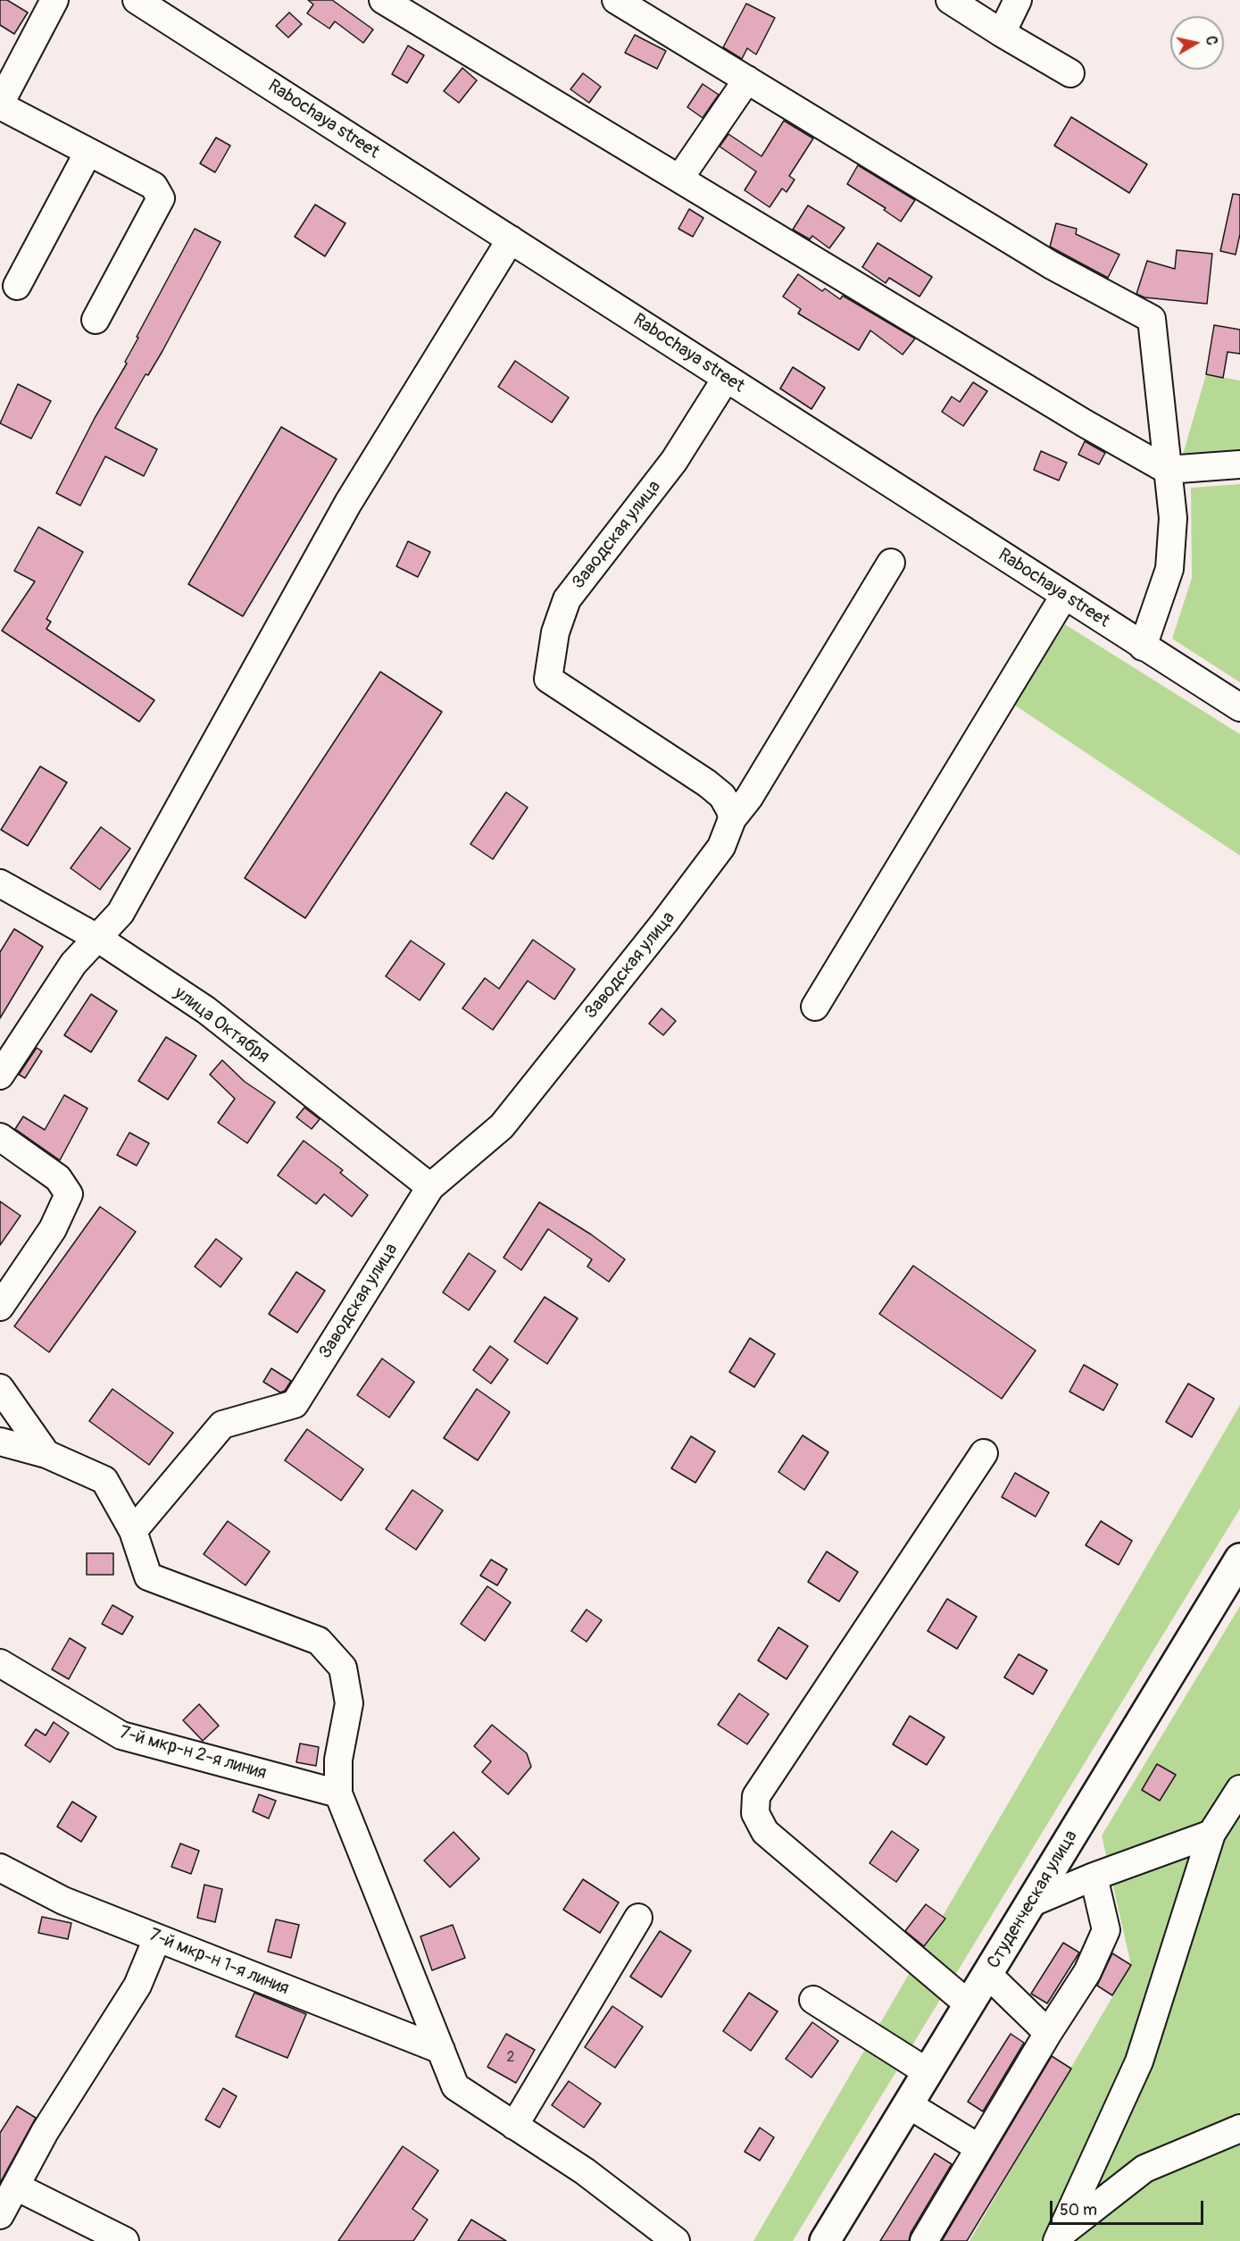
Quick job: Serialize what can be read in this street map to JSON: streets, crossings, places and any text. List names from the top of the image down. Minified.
{"streets":{"main road":["Студенческая улица"],"street":["Rabochaya street","Заводская улица","улица Октября","7-й мкр-н 2-я линия","7-й мкр-н 1-я линия"]},"crossings":[["Rabochaya street","Заводская улица"],["Заводская улица","улица Октября"]],"house_numbers":["2"],"scale_bar":"50 m","north":"right"}
